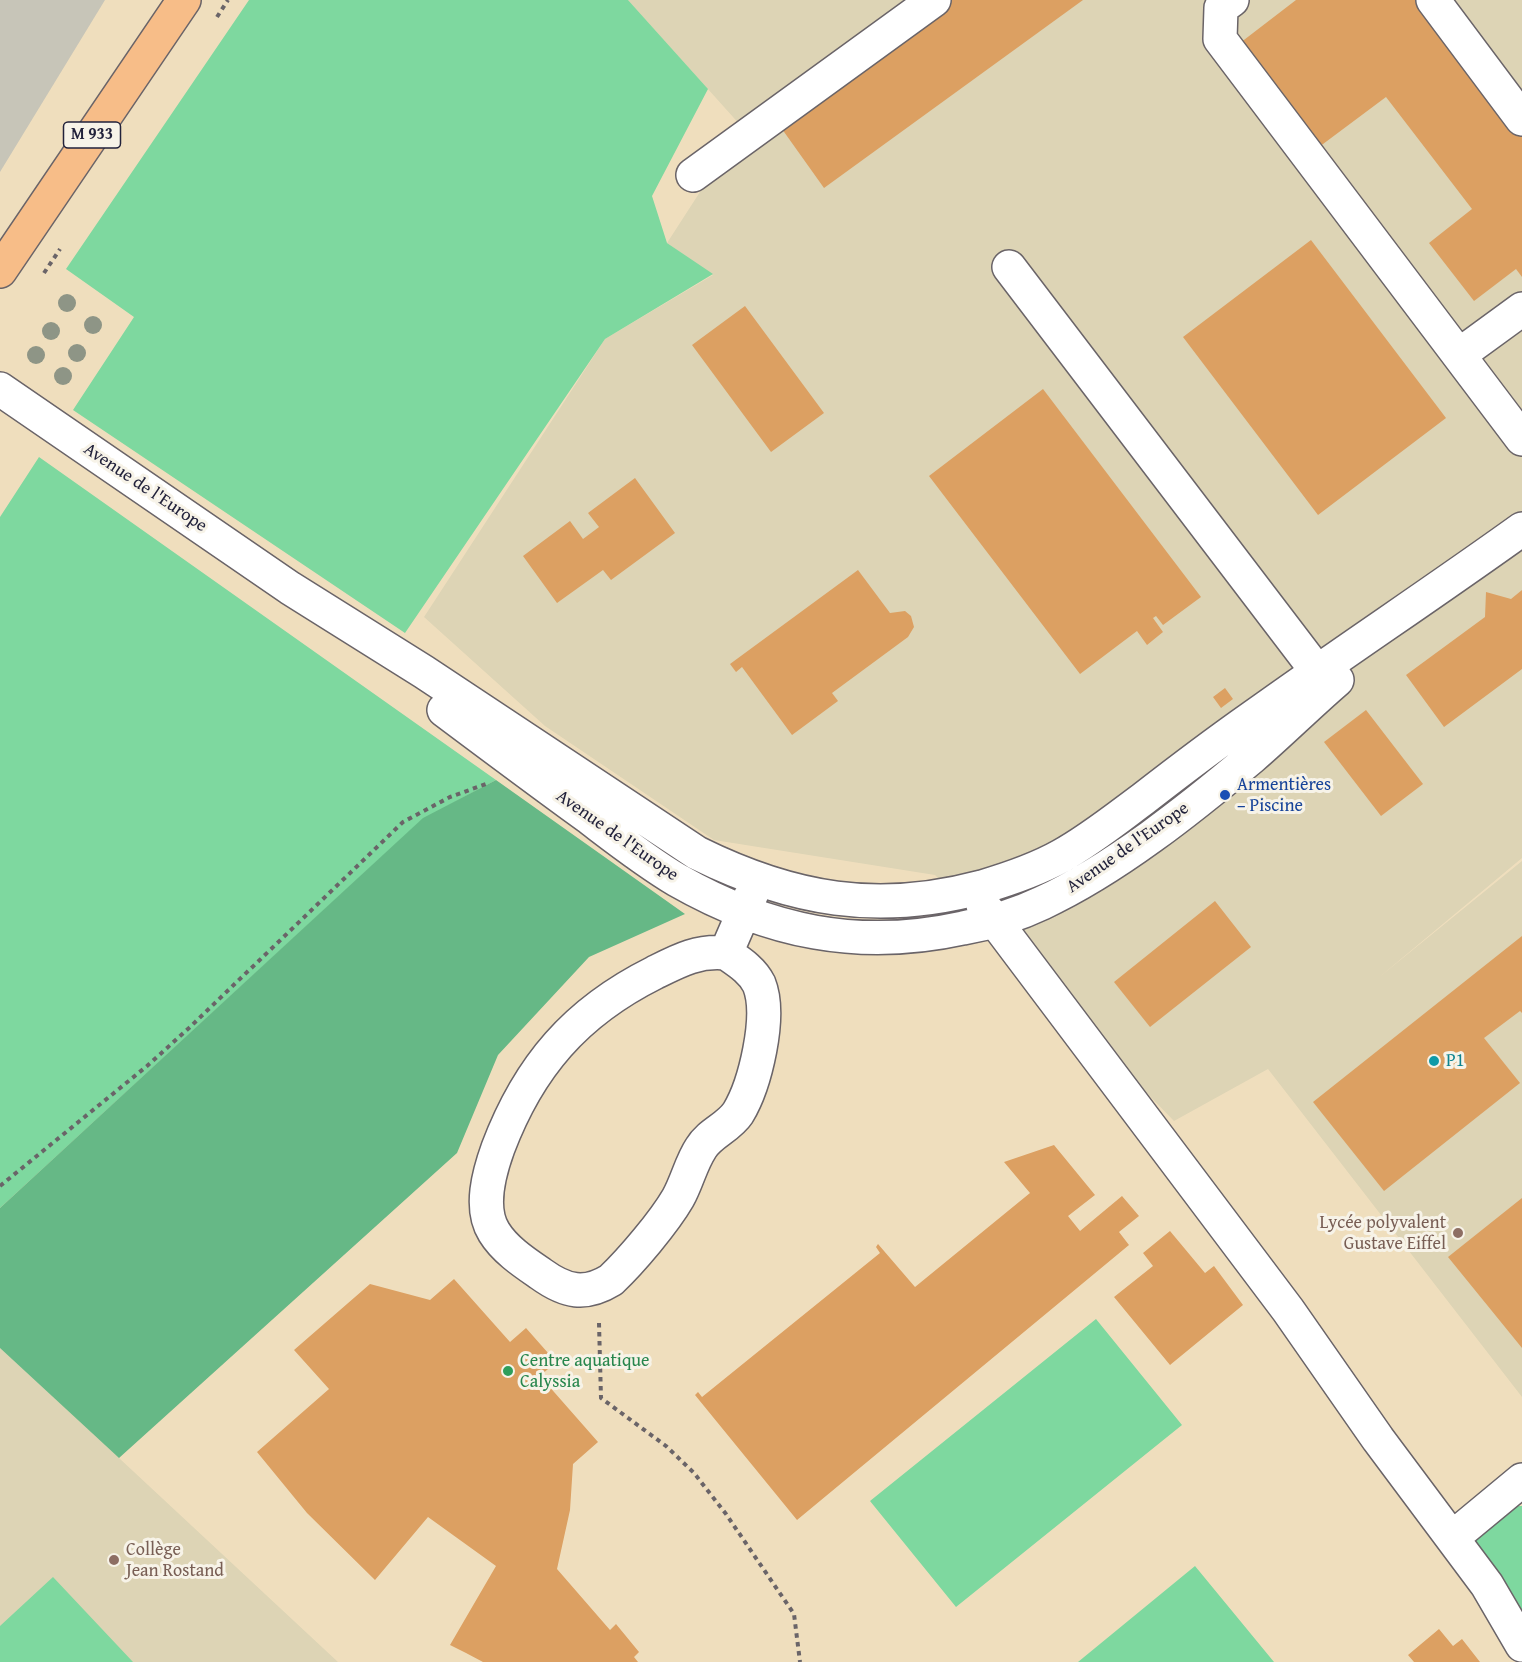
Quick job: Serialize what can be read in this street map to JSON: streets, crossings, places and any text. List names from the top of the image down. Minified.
{"streets":{"main road":["M 933"],"street":["Avenue de l'Europe"]},"places":["Armentières – Piscine","P1","Lycée polyvalent Gustave Eiffel","Centre aquatique Calyssia","Collège Jean Rostand"]}
